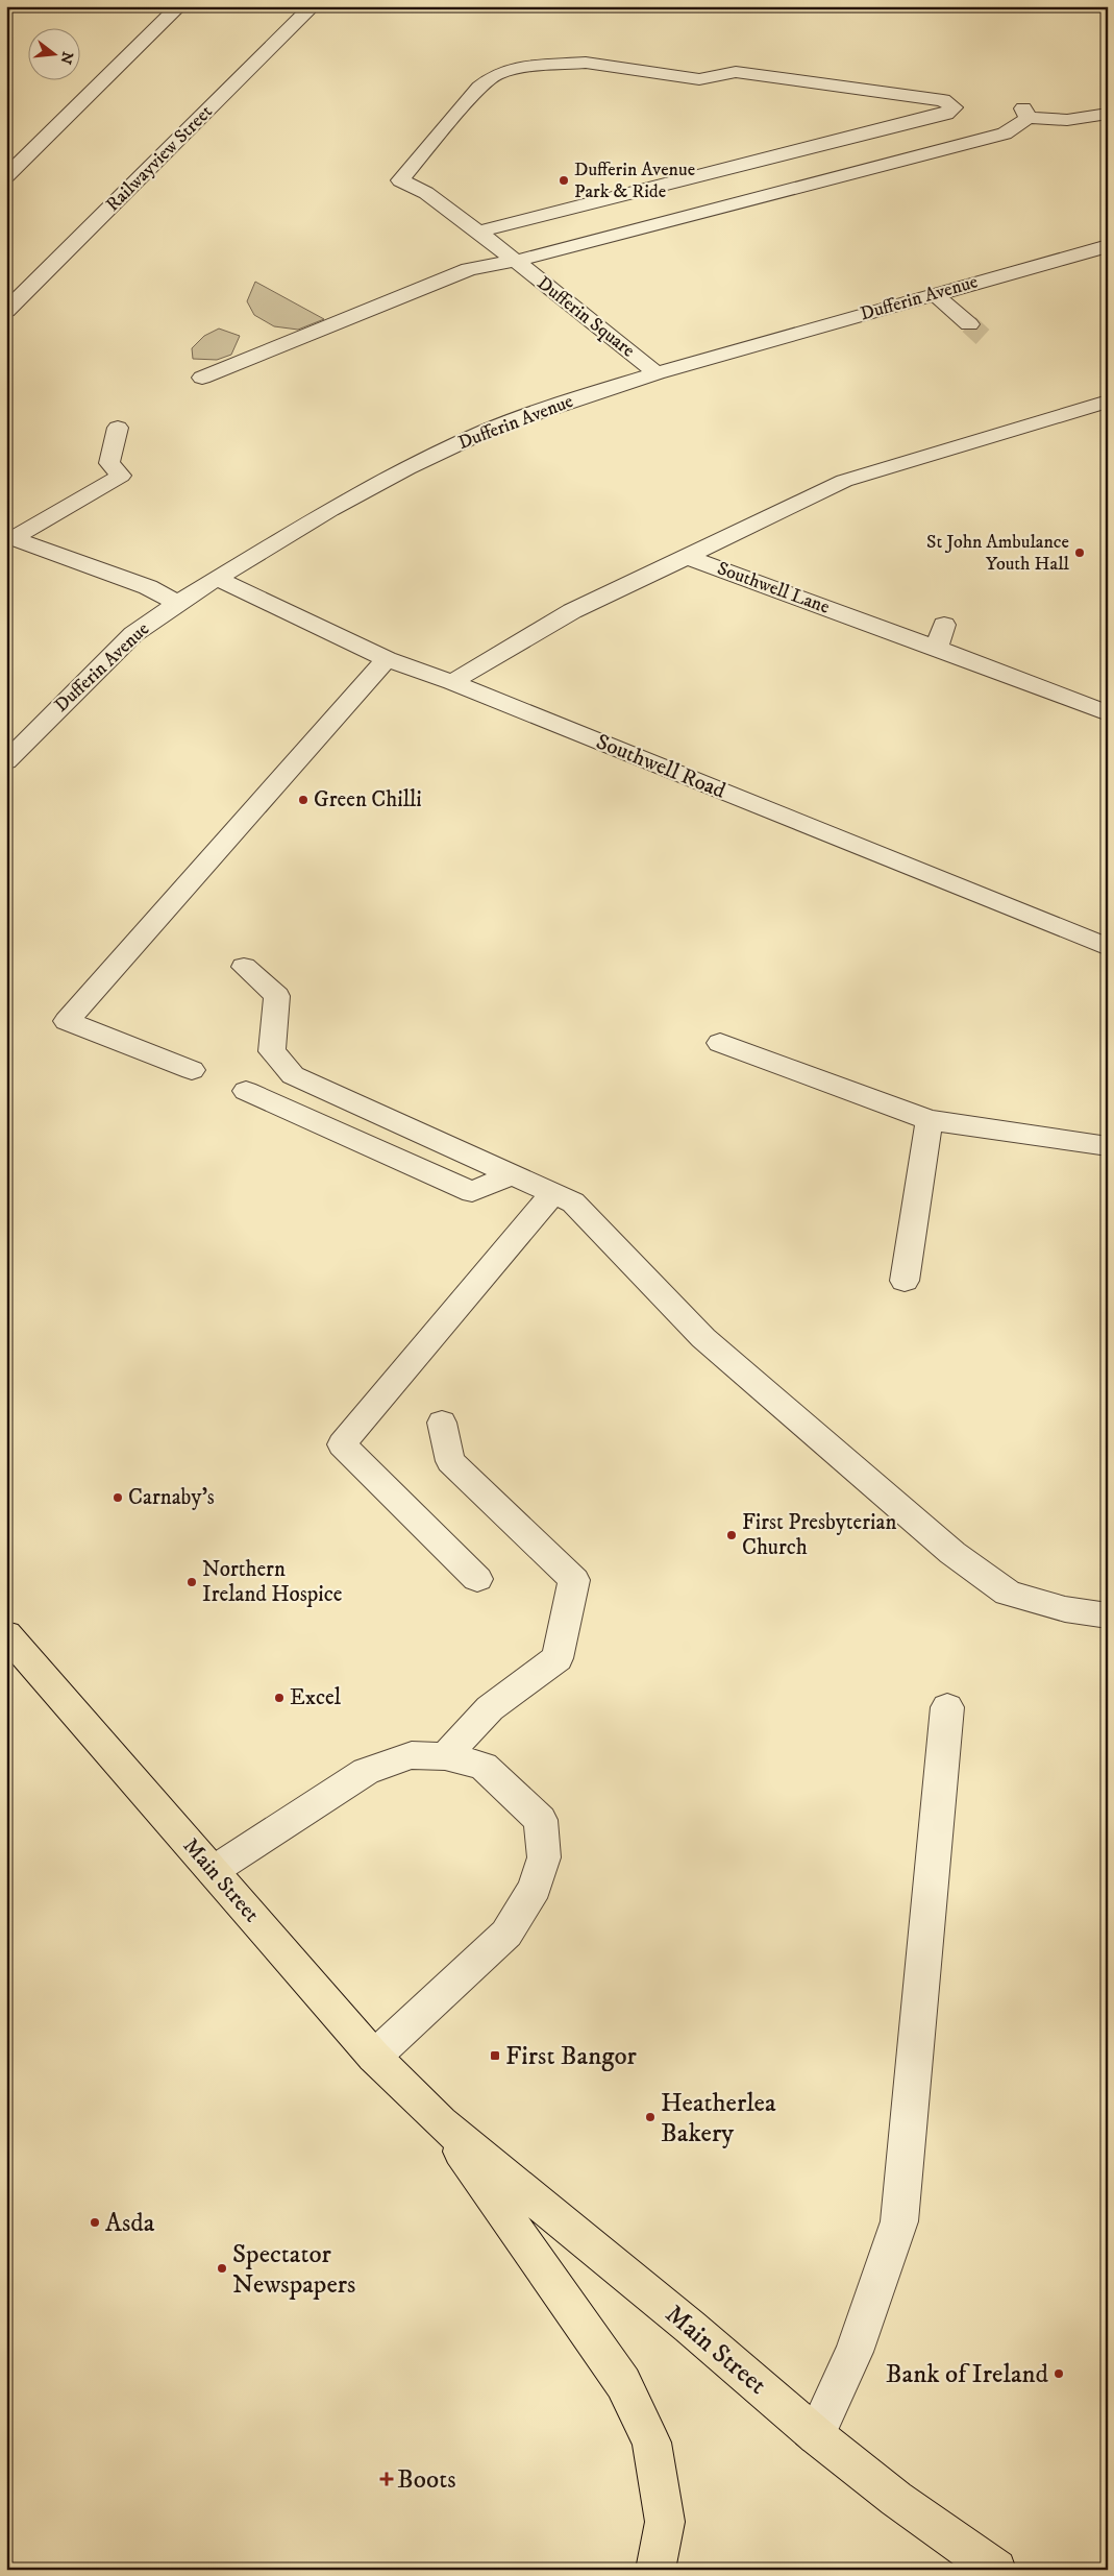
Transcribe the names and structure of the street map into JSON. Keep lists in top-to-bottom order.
{
  "streets": {
    "main road": ["Main Street"],
    "street": [
      "Railwayview Street",
      "Dufferin Avenue",
      "Dufferin Square",
      "Southwell Lane",
      "Southwell Road"
    ]
  },
  "crossings": [
    ["Dufferin Avenue", "Dufferin Square"],
    ["Dufferin Avenue", "Southwell Road"],
    ["Southwell Lane", "Southwell Road"]
  ],
  "places": {
    "other": [
      "Dufferin Avenue Park & Ride",
      "St John Ambulance Youth Hall",
      "Green Chilli",
      "Carnaby's",
      "First Presbyterian Church",
      "Northern Ireland Hospice",
      "Excel",
      "Heatherlea Bakery",
      "Asda",
      "Spectator Newspapers",
      "Bank of Ireland"
    ],
    "transit": ["First Bangor"],
    "health": ["Boots"]
  },
  "north": "right"
}
